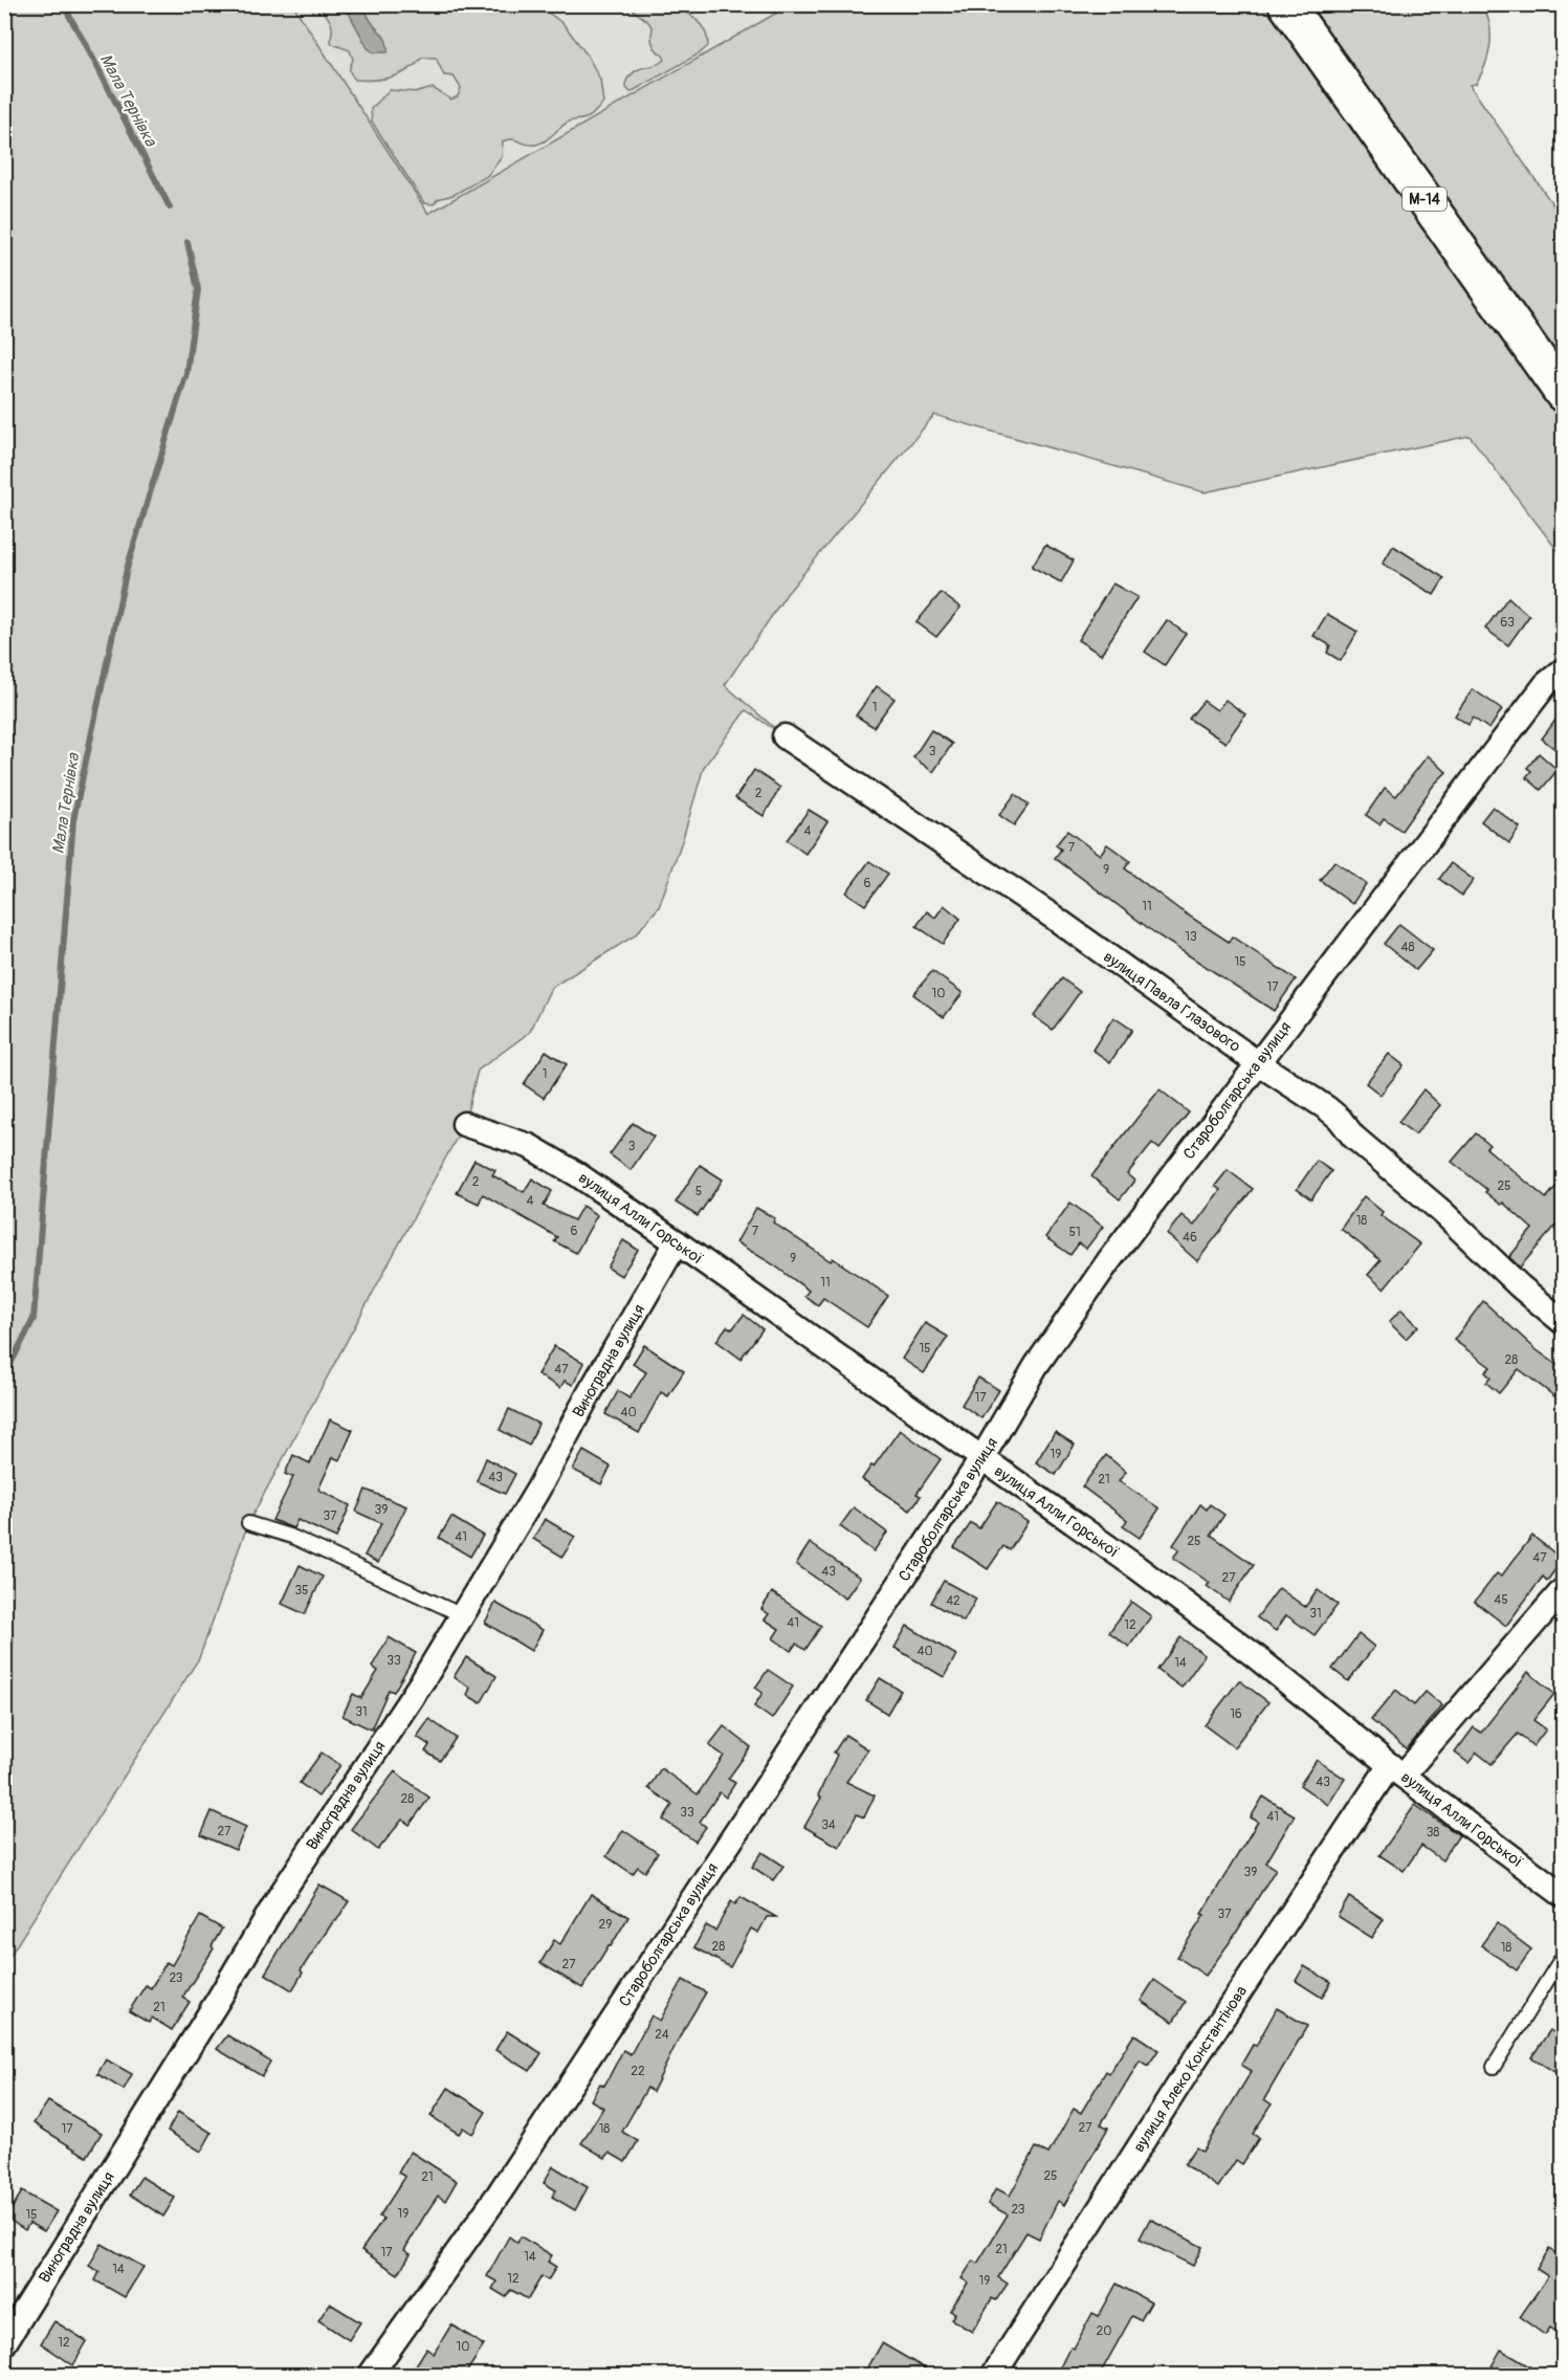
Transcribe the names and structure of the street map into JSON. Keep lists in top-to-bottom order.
{
  "streets": {
    "highway": ["М-14"],
    "street": [
      "вулиця Павла Глазового",
      "Староболгарська вулиця",
      "вулиця Алли Горської",
      "Виноградна вулиця",
      "вулиця Алеко Константінова"
    ]
  },
  "crossings": [
    ["вулиця Павла Глазового", "Староболгарська вулиця"],
    ["Староболгарська вулиця", "вулиця Алли Горської"],
    ["вулиця Алли Горської", "Виноградна вулиця"],
    ["вулиця Алли Горської", "вулиця Алеко Константінова"]
  ],
  "water": ["Мала Тернівка"],
  "house_numbers": [
    "63",
    "1",
    "3",
    "2",
    "4",
    "7",
    "9",
    "6",
    "11",
    "13",
    "48",
    "15",
    "17",
    "10",
    "1",
    "3",
    "2",
    "25",
    "5",
    "4",
    "18",
    "6",
    "7",
    "51",
    "46",
    "9",
    "11",
    "15",
    "28",
    "47",
    "17",
    "40",
    "19",
    "43",
    "21",
    "39",
    "37",
    "41",
    "25",
    "47",
    "43",
    "27",
    "35",
    "45",
    "42",
    "31",
    "41",
    "12",
    "40",
    "33",
    "14",
    "31",
    "16",
    "43",
    "28",
    "33",
    "41",
    "34",
    "27",
    "38",
    "39",
    "37",
    "29",
    "28",
    "18",
    "27",
    "23",
    "21",
    "24",
    "22",
    "27",
    "17",
    "18",
    "25",
    "21",
    "23",
    "19",
    "15",
    "21",
    "17",
    "14",
    "14",
    "12",
    "19",
    "20",
    "12",
    "10"
  ]
}
